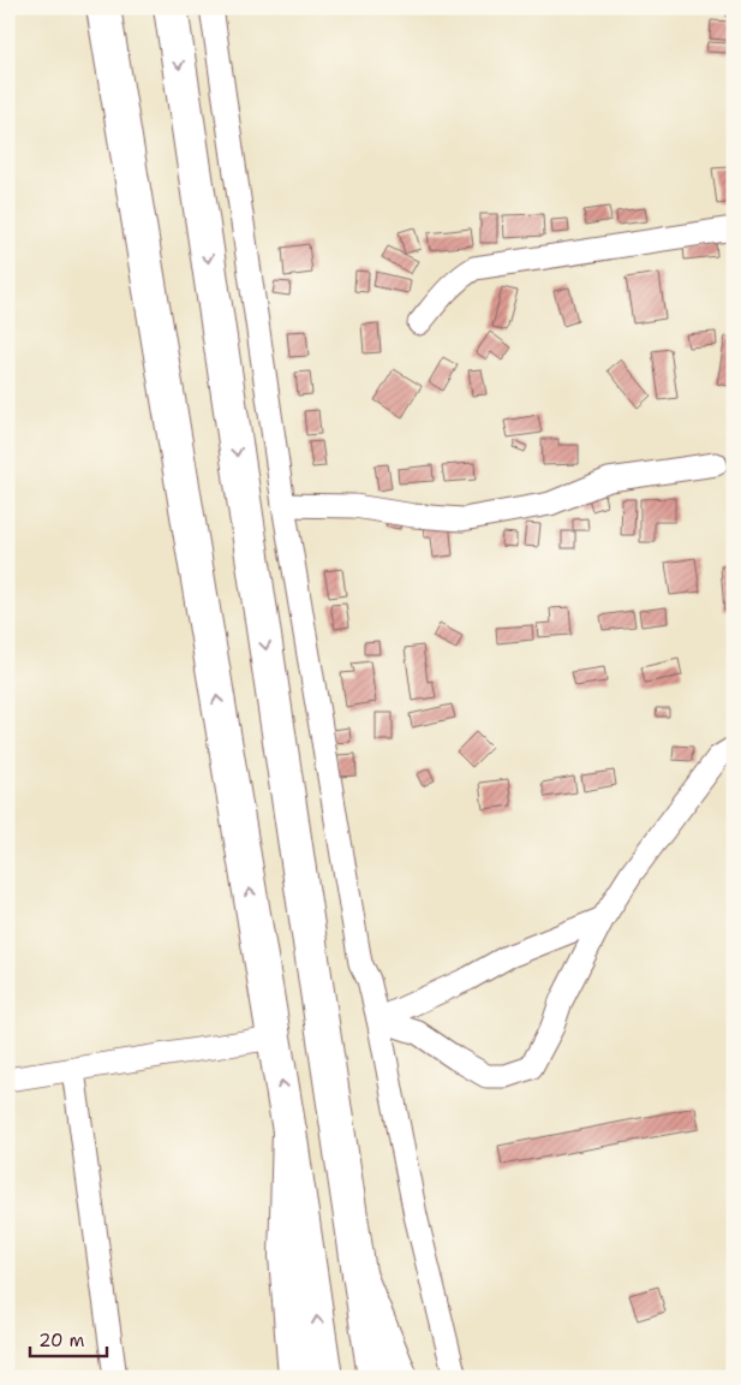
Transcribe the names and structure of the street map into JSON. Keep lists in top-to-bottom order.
{
  "scale_bar": "20 m"
}
